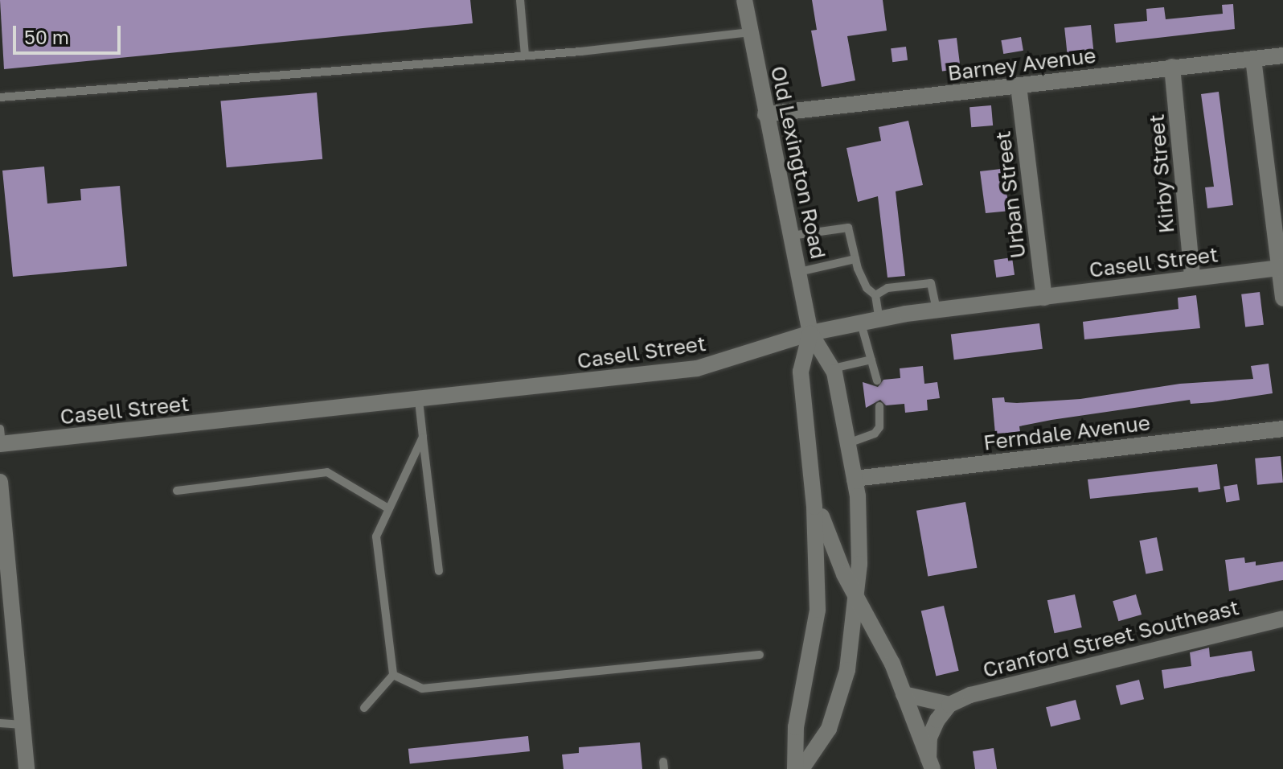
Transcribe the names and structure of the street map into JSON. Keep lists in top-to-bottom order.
{
  "streets": {
    "street": [
      "Barney Avenue",
      "Old Lexington Road",
      "Kirby Street",
      "Urban Street",
      "Casell Street",
      "Ferndale Avenue",
      "Cranford Street Southeast"
    ]
  },
  "crossings": [
    ["Barney Avenue", "Old Lexington Road"],
    ["Barney Avenue", "Kirby Street"],
    ["Barney Avenue", "Urban Street"],
    ["Old Lexington Road", "Casell Street"],
    ["Old Lexington Road", "Ferndale Avenue"],
    ["Kirby Street", "Casell Street"],
    ["Urban Street", "Casell Street"]
  ],
  "scale_bar": "50 m"
}
